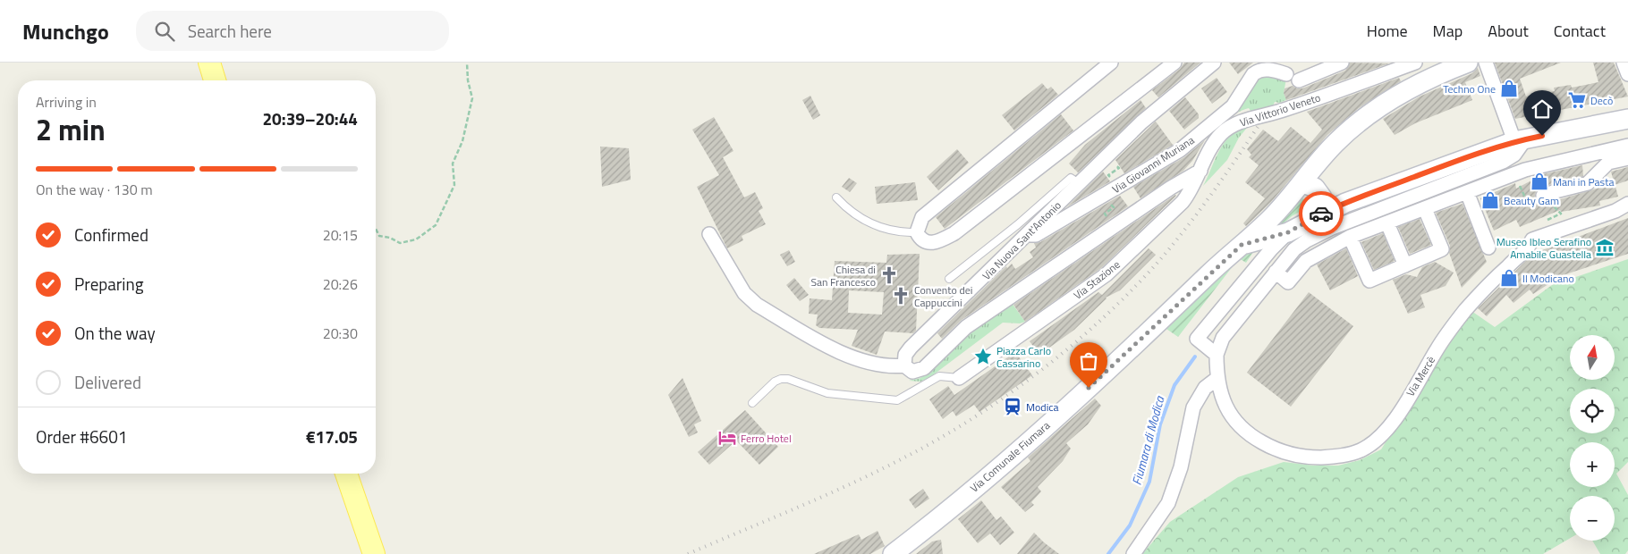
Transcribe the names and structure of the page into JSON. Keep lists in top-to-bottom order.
{
  "streets": {
    "street": [
      "Via Vittorio Veneto",
      "Via Giovanni Muriana",
      "Via Nuova Sant'Antonio",
      "Via Stazione",
      "Via Mercè",
      "Via Comunale Fiumara"
    ]
  },
  "crossings": [
    ["Via Vittorio Veneto", "Via Stazione"],
    ["Via Giovanni Muriana", "Via Nuova Sant'Antonio"]
  ],
  "water": ["Fiumara di Modica"],
  "places": {
    "shop": [
      "Techno One",
      "Mani in Pasta",
      "Beauty Gam",
      "Il Modicano"
    ],
    "supermarket": ["Decò"],
    "museum": ["Museo Ibleo Serafino Amabile Guastella"],
    "church": ["Chiesa di San Francesco", "Convento dei Cappuccini"],
    "place": ["Piazza Carlo Cassarino"],
    "station": ["Modica"],
    "hotel": ["Ferro Hotel"]
  },
  "north": "top",
  "page": {
    "header": "Munchgo",
    "search": "Search here",
    "nav": [
      "Home",
      "Map",
      "About",
      "Contact"
    ],
    "heading": ["2 min", "Arriving in", "20:39–20:44"],
    "panel": ["Order #6601", "€17.05"],
    "bar": "On the way · 130 m",
    "list": [
      ["Confirmed", "20:15"],
      ["Preparing", "20:26"],
      ["On the way", "20:30"],
      "Delivered"
    ],
    "map_buttons": ["+", "−"]
  }
}
